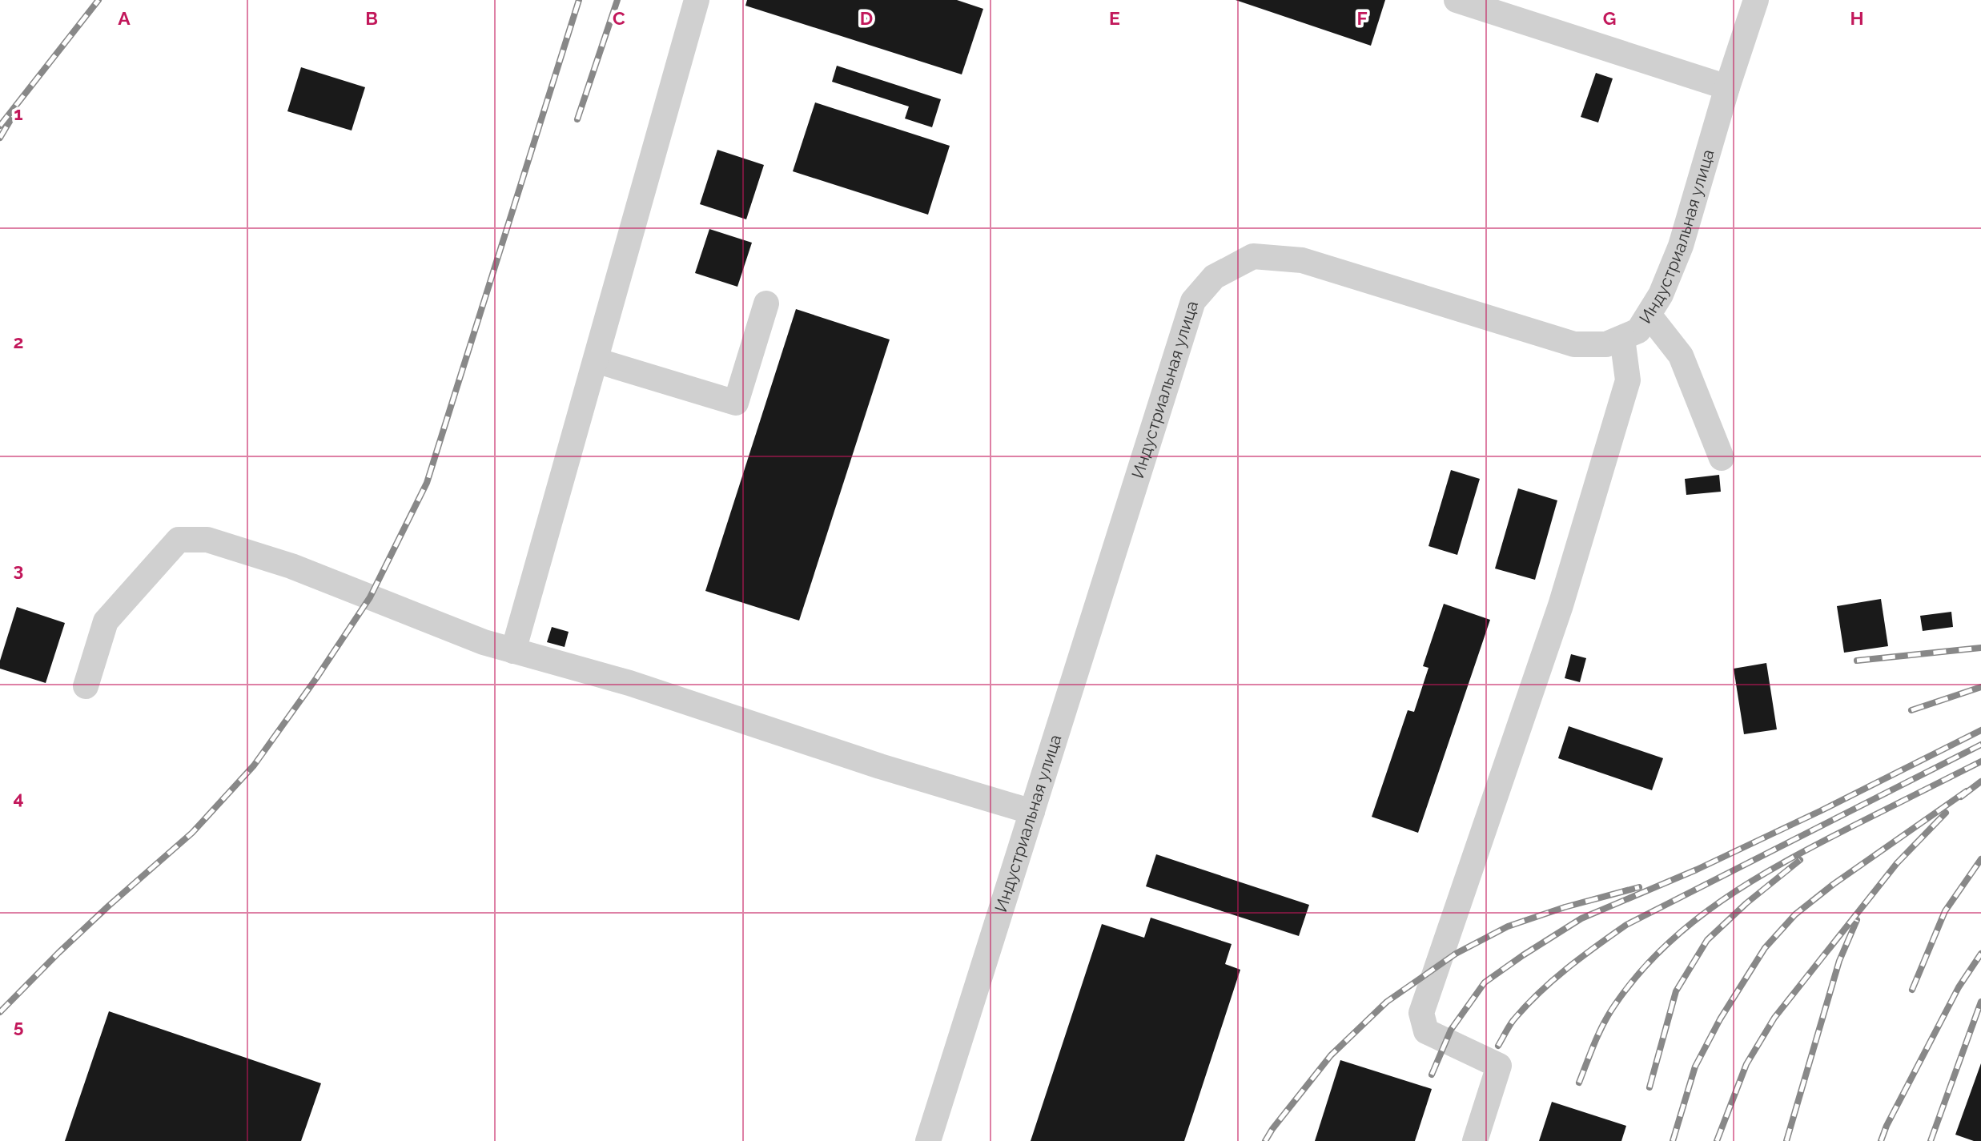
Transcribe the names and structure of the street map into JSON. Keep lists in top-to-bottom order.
{
  "streets": {
    "street": ["Индустриальная улица"]
  },
  "grid": {
    "columns": [
      "A",
      "B",
      "C",
      "D",
      "E",
      "F",
      "G",
      "H"
    ],
    "rows": [
      "1",
      "2",
      "3",
      "4",
      "5"
    ]
  }
}
